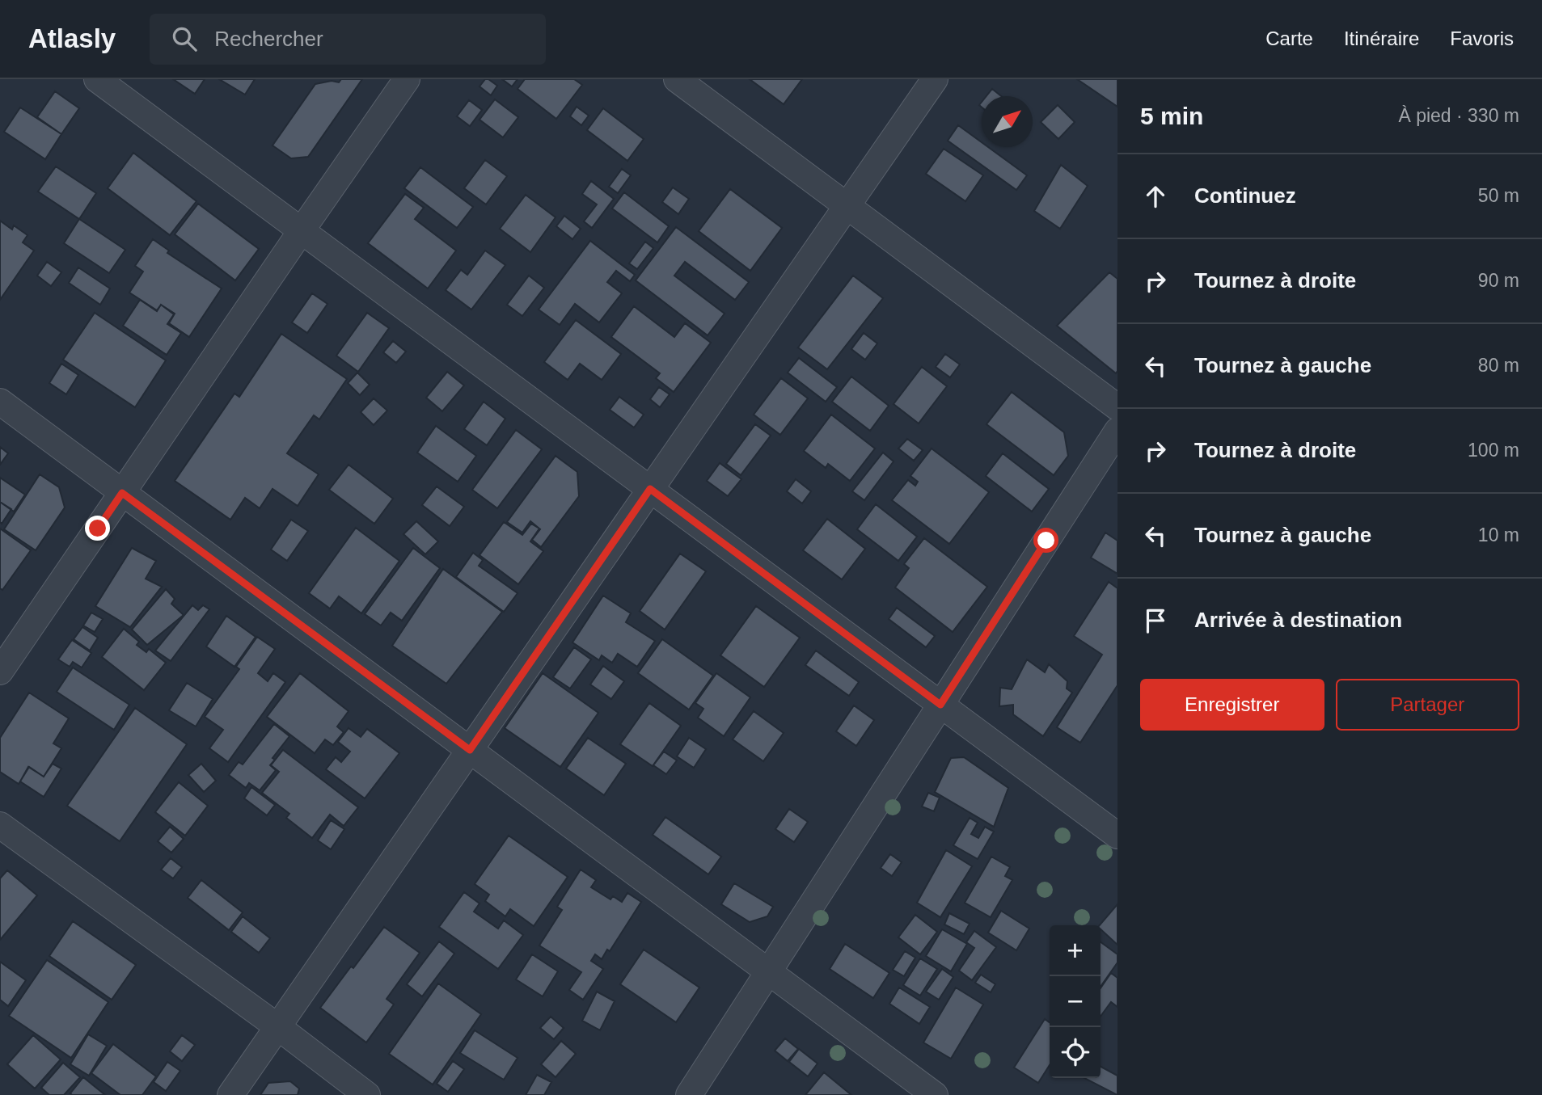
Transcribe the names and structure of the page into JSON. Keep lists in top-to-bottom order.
{
  "north": "top right",
  "page": {
    "header": "Atlasly",
    "search": "Rechercher",
    "nav": ["Carte", "Itinéraire", "Favoris"],
    "heading": ["5 min", "À pied · 330 m"],
    "list": [
      ["Continuez", "50 m"],
      ["Tournez à droite", "90 m"],
      ["Tournez à gauche", "80 m"],
      ["Tournez à droite", "100 m"],
      ["Tournez à gauche", "10 m"],
      "Arrivée à destination"
    ],
    "buttons": ["Enregistrer", "Partager"],
    "map_buttons": ["+", "−"]
  }
}
